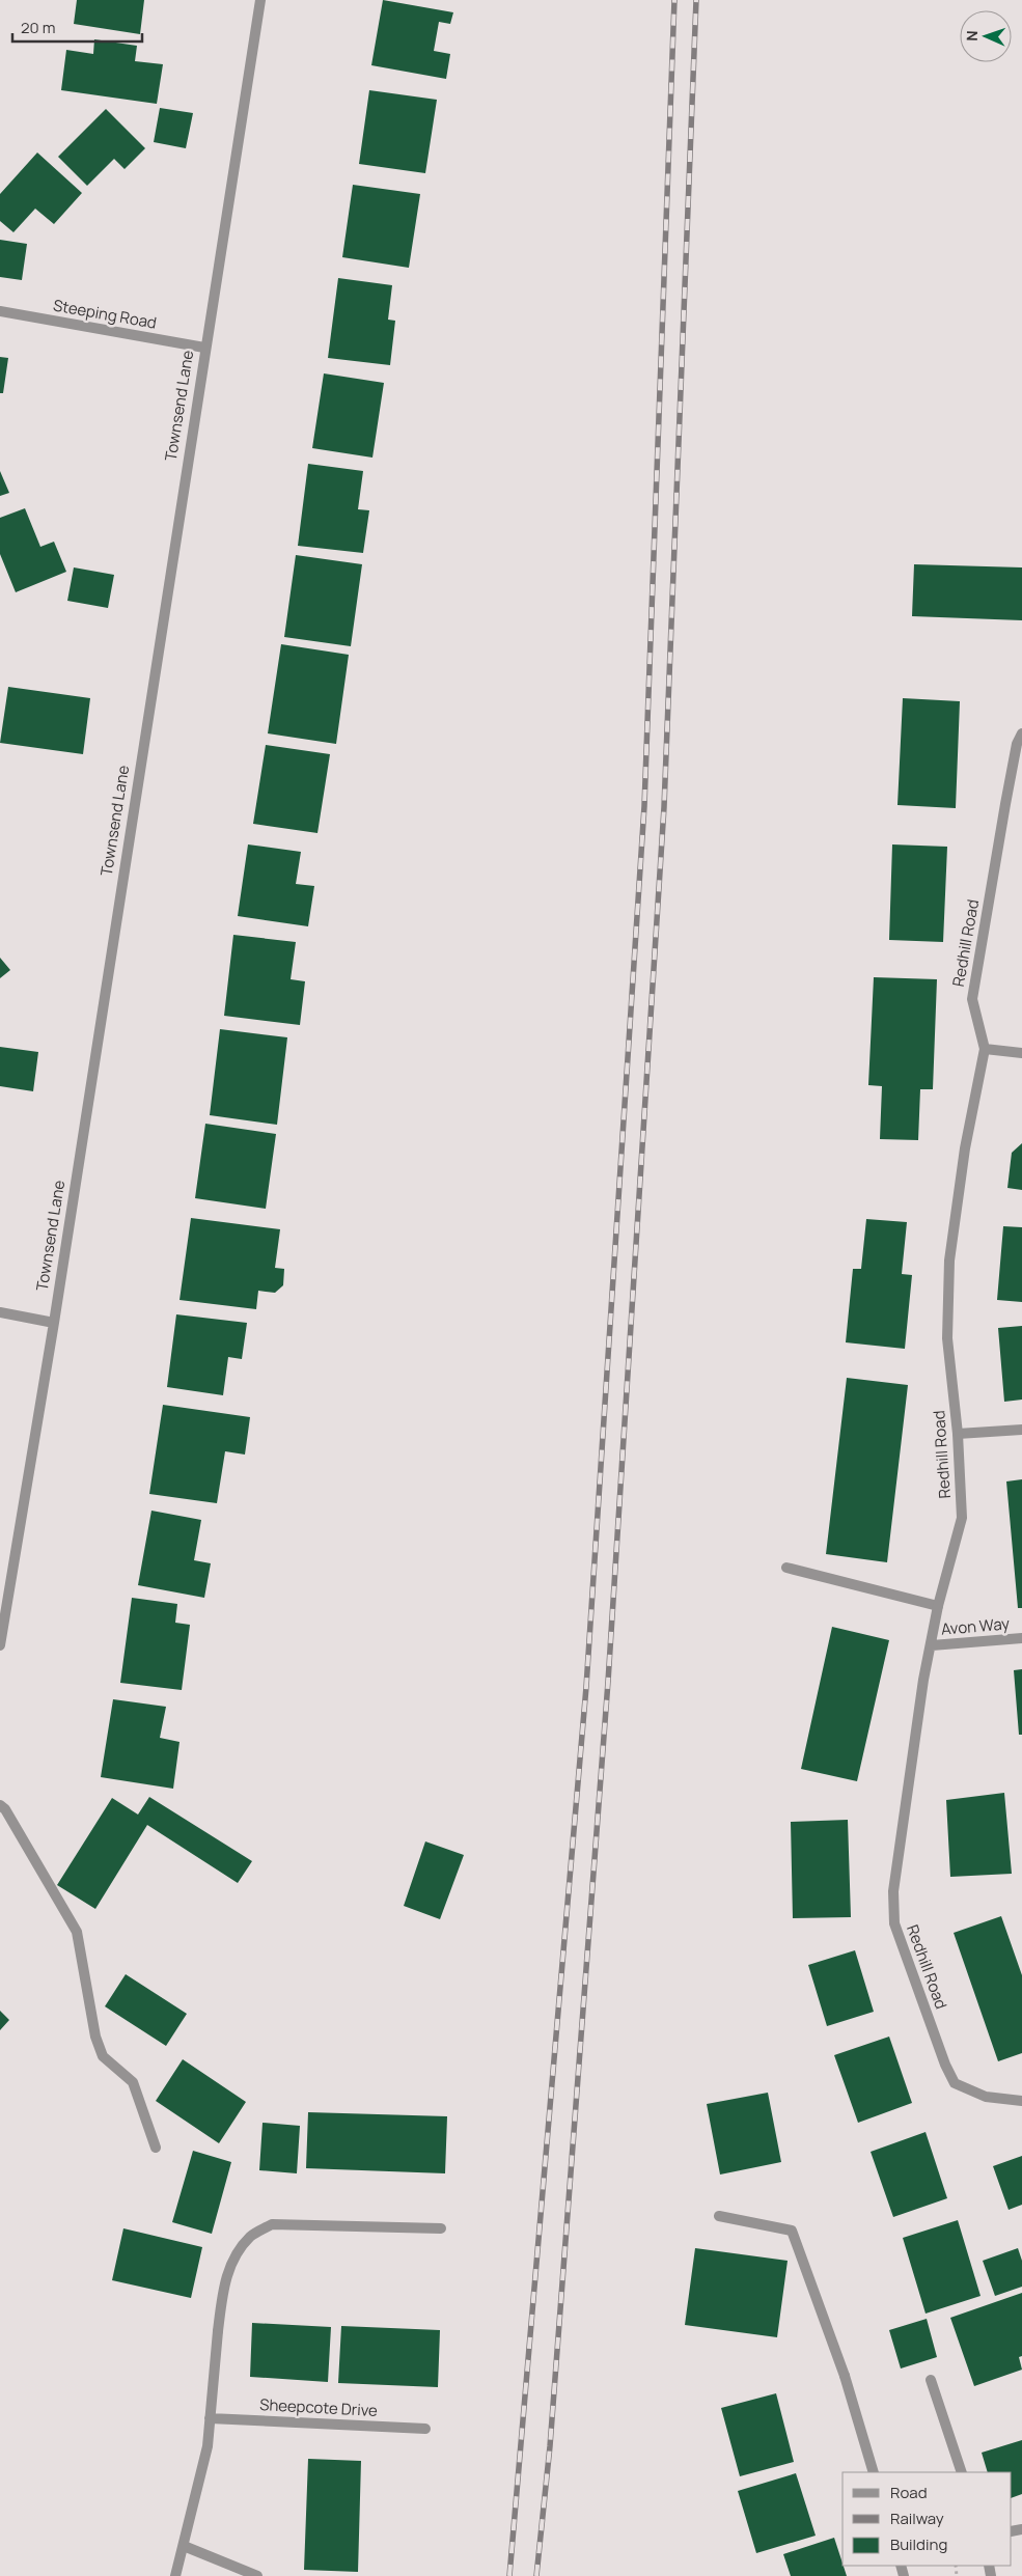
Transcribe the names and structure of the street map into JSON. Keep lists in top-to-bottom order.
{
  "streets": {
    "street": [
      "Steeping Road",
      "Townsend Lane",
      "Redhill Road",
      "Avon Way",
      "Sheepcote Drive"
    ]
  },
  "crossings": [
    ["Steeping Road", "Townsend Lane"],
    ["Redhill Road", "Avon Way"]
  ],
  "legend": ["Road", "Railway", "Building"],
  "scale_bar": "20 m",
  "north": "left"
}
